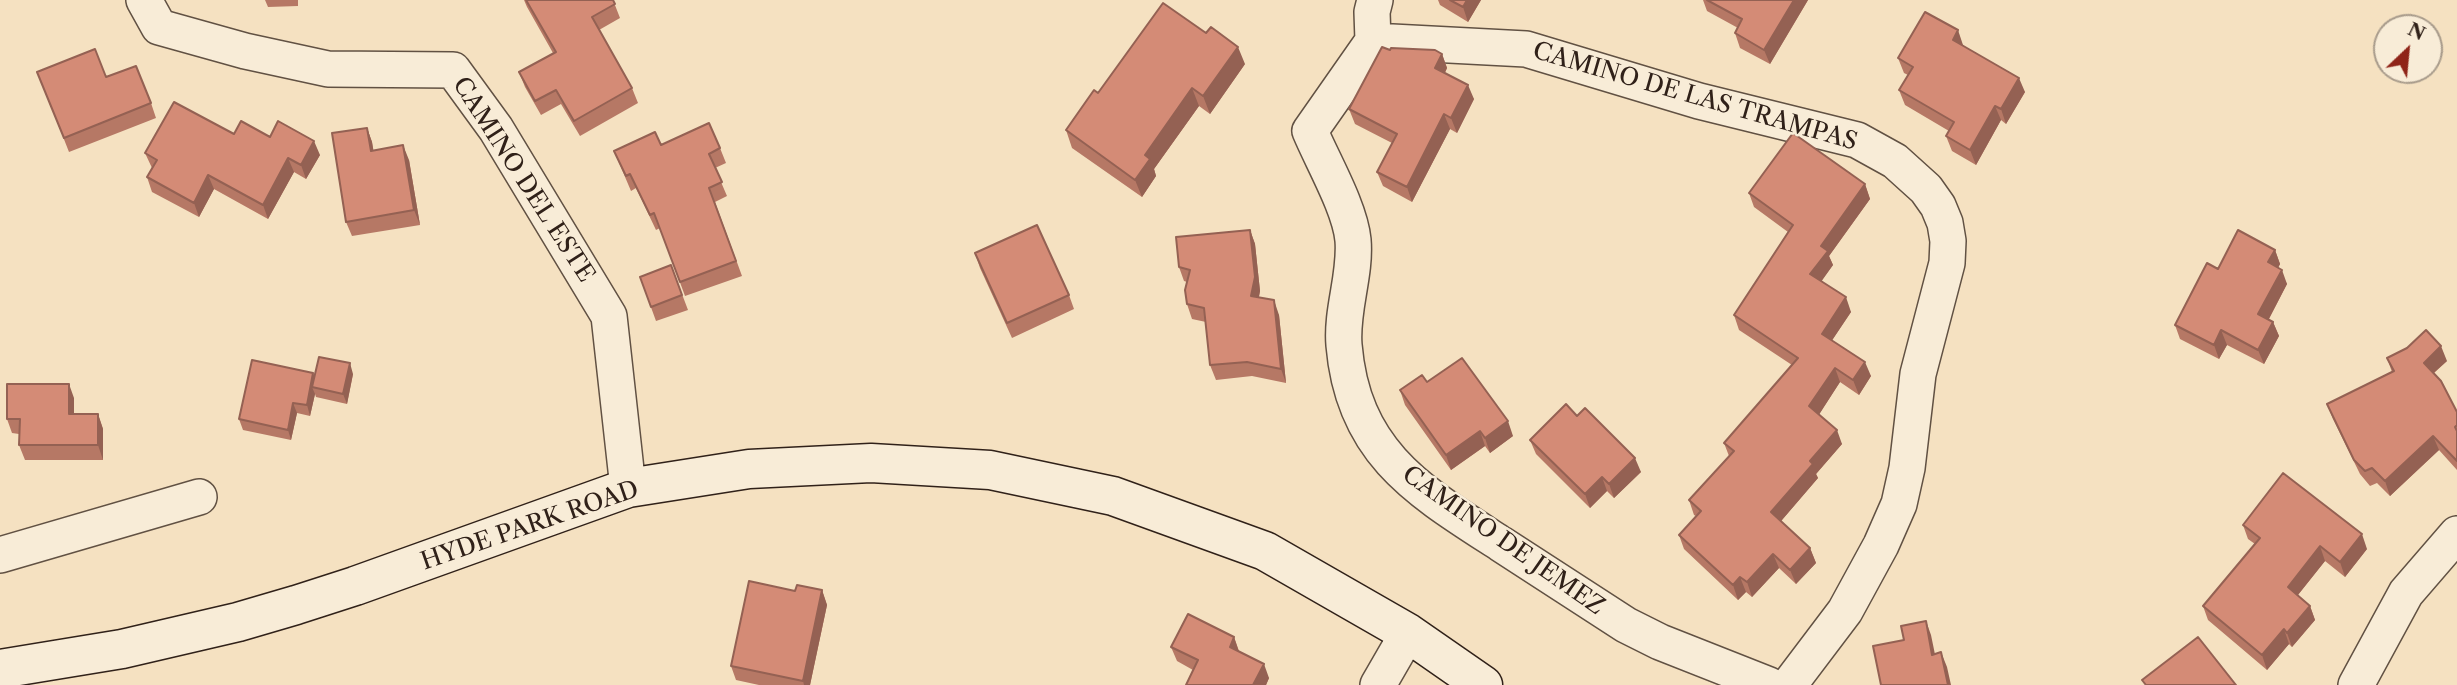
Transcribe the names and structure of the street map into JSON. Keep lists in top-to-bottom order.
{
  "streets": {
    "main road": ["HYDE PARK ROAD"],
    "street": ["CAMINO DE LAS TRAMPAS", "CAMINO DEL ESTE", "CAMINO DE JEMEZ"]
  },
  "crossings": [
    ["CAMINO DE LAS TRAMPAS", "CAMINO DE JEMEZ"],
    ["CAMINO DEL ESTE", "HYDE PARK ROAD"]
  ],
  "north": "top right"
}
